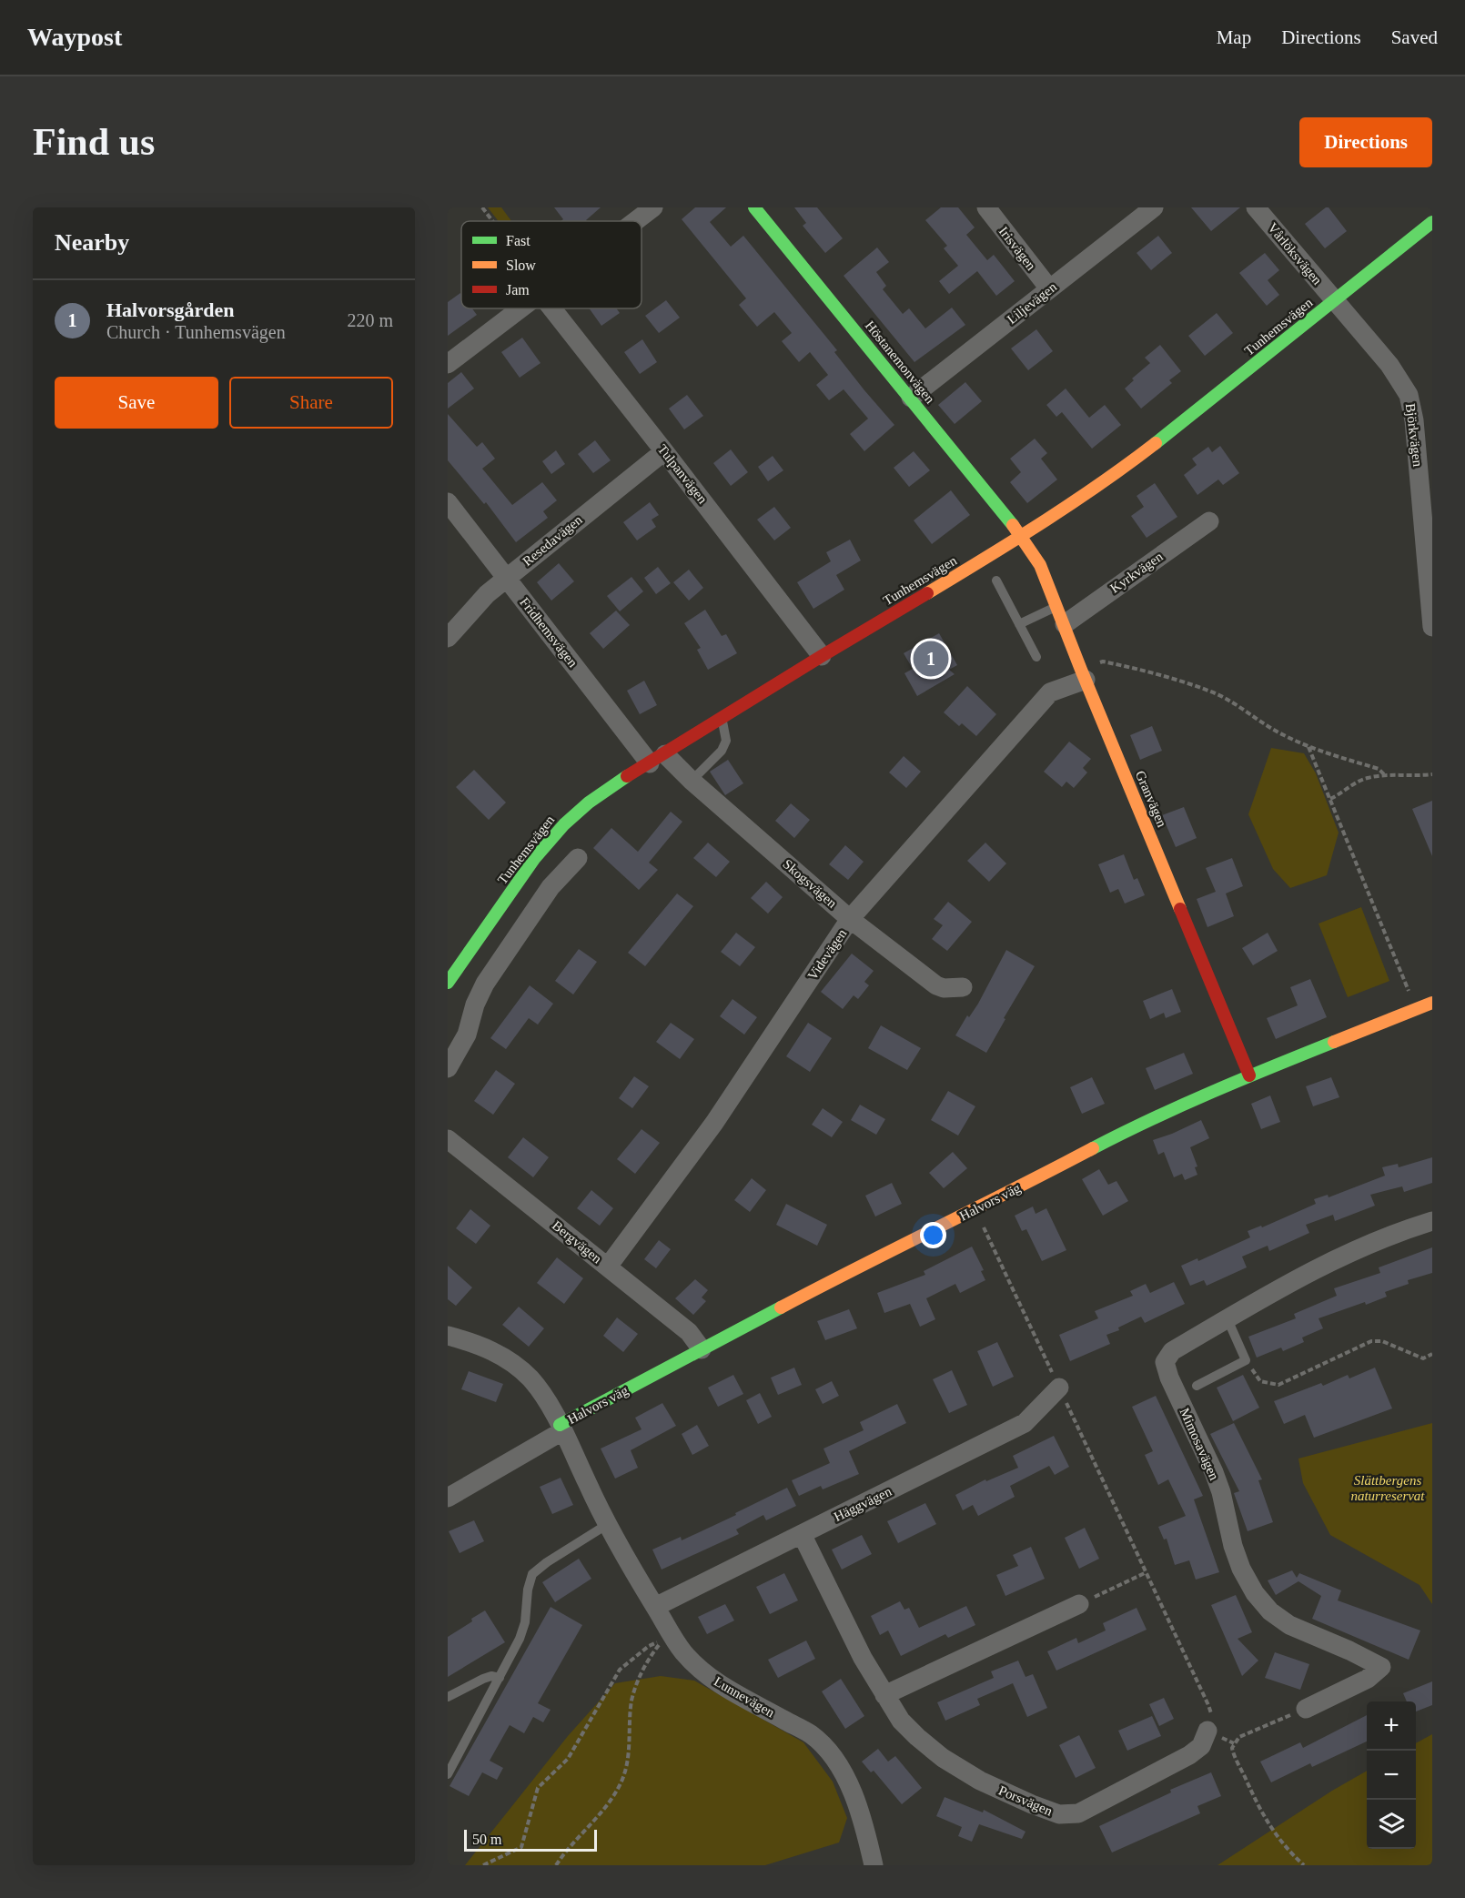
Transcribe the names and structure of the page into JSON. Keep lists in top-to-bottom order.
{
  "streets": {
    "street": [
      "Irisvägen",
      "Vårlöksvägen",
      "Liljevägen",
      "Tunhemsvägen",
      "Höstanemonvägen",
      "Björkvägen",
      "Tulpanvägen",
      "Resedavägen",
      "Kyrkvägen",
      "Fridhemsvägen",
      "Granvägen",
      "Skogsvägen",
      "Videvägen",
      "Halvors väg",
      "Bergvägen",
      "Mimosavägen",
      "Häggvägen",
      "Lunnevägen",
      "Porsvägen"
    ]
  },
  "crossings": [
    ["Irisvägen", "Liljevägen"],
    ["Vårlöksvägen", "Tunhemsvägen"],
    ["Vårlöksvägen", "Björkvägen"],
    ["Liljevägen", "Höstanemonvägen"],
    ["Tunhemsvägen", "Höstanemonvägen"],
    ["Tunhemsvägen", "Björkvägen"],
    ["Tunhemsvägen", "Tulpanvägen"],
    ["Tunhemsvägen", "Fridhemsvägen"],
    ["Tunhemsvägen", "Granvägen"],
    ["Tunhemsvägen", "Skogsvägen"],
    ["Höstanemonvägen", "Granvägen"],
    ["Tulpanvägen", "Resedavägen"],
    ["Resedavägen", "Fridhemsvägen"],
    ["Kyrkvägen", "Granvägen"],
    ["Fridhemsvägen", "Skogsvägen"],
    ["Granvägen", "Videvägen"],
    ["Granvägen", "Halvors väg"],
    ["Skogsvägen", "Videvägen"],
    ["Videvägen", "Bergvägen"],
    ["Halvors väg", "Bergvägen"],
    ["Halvors väg", "Lunnevägen"],
    ["Häggvägen", "Lunnevägen"],
    ["Häggvägen", "Porsvägen"]
  ],
  "parks": ["Slättbergens naturreservat"],
  "legend": ["Fast", "Slow", "Jam"],
  "scale_bar": "50 m",
  "page": {
    "header": "Waypost",
    "nav": ["Map", "Directions", "Saved"],
    "buttons": [
      "Directions",
      ["Save", "Share"]
    ],
    "title": "Find us",
    "heading": "Nearby",
    "list": [
      {
        "mark": "1",
        "name": "Halvorsgården",
        "note": "Church · Tunhemsvägen",
        "value": "220 m"
      }
    ],
    "pins": "1",
    "map_buttons": ["+", "−"],
    "scale": "50 m"
  }
}
